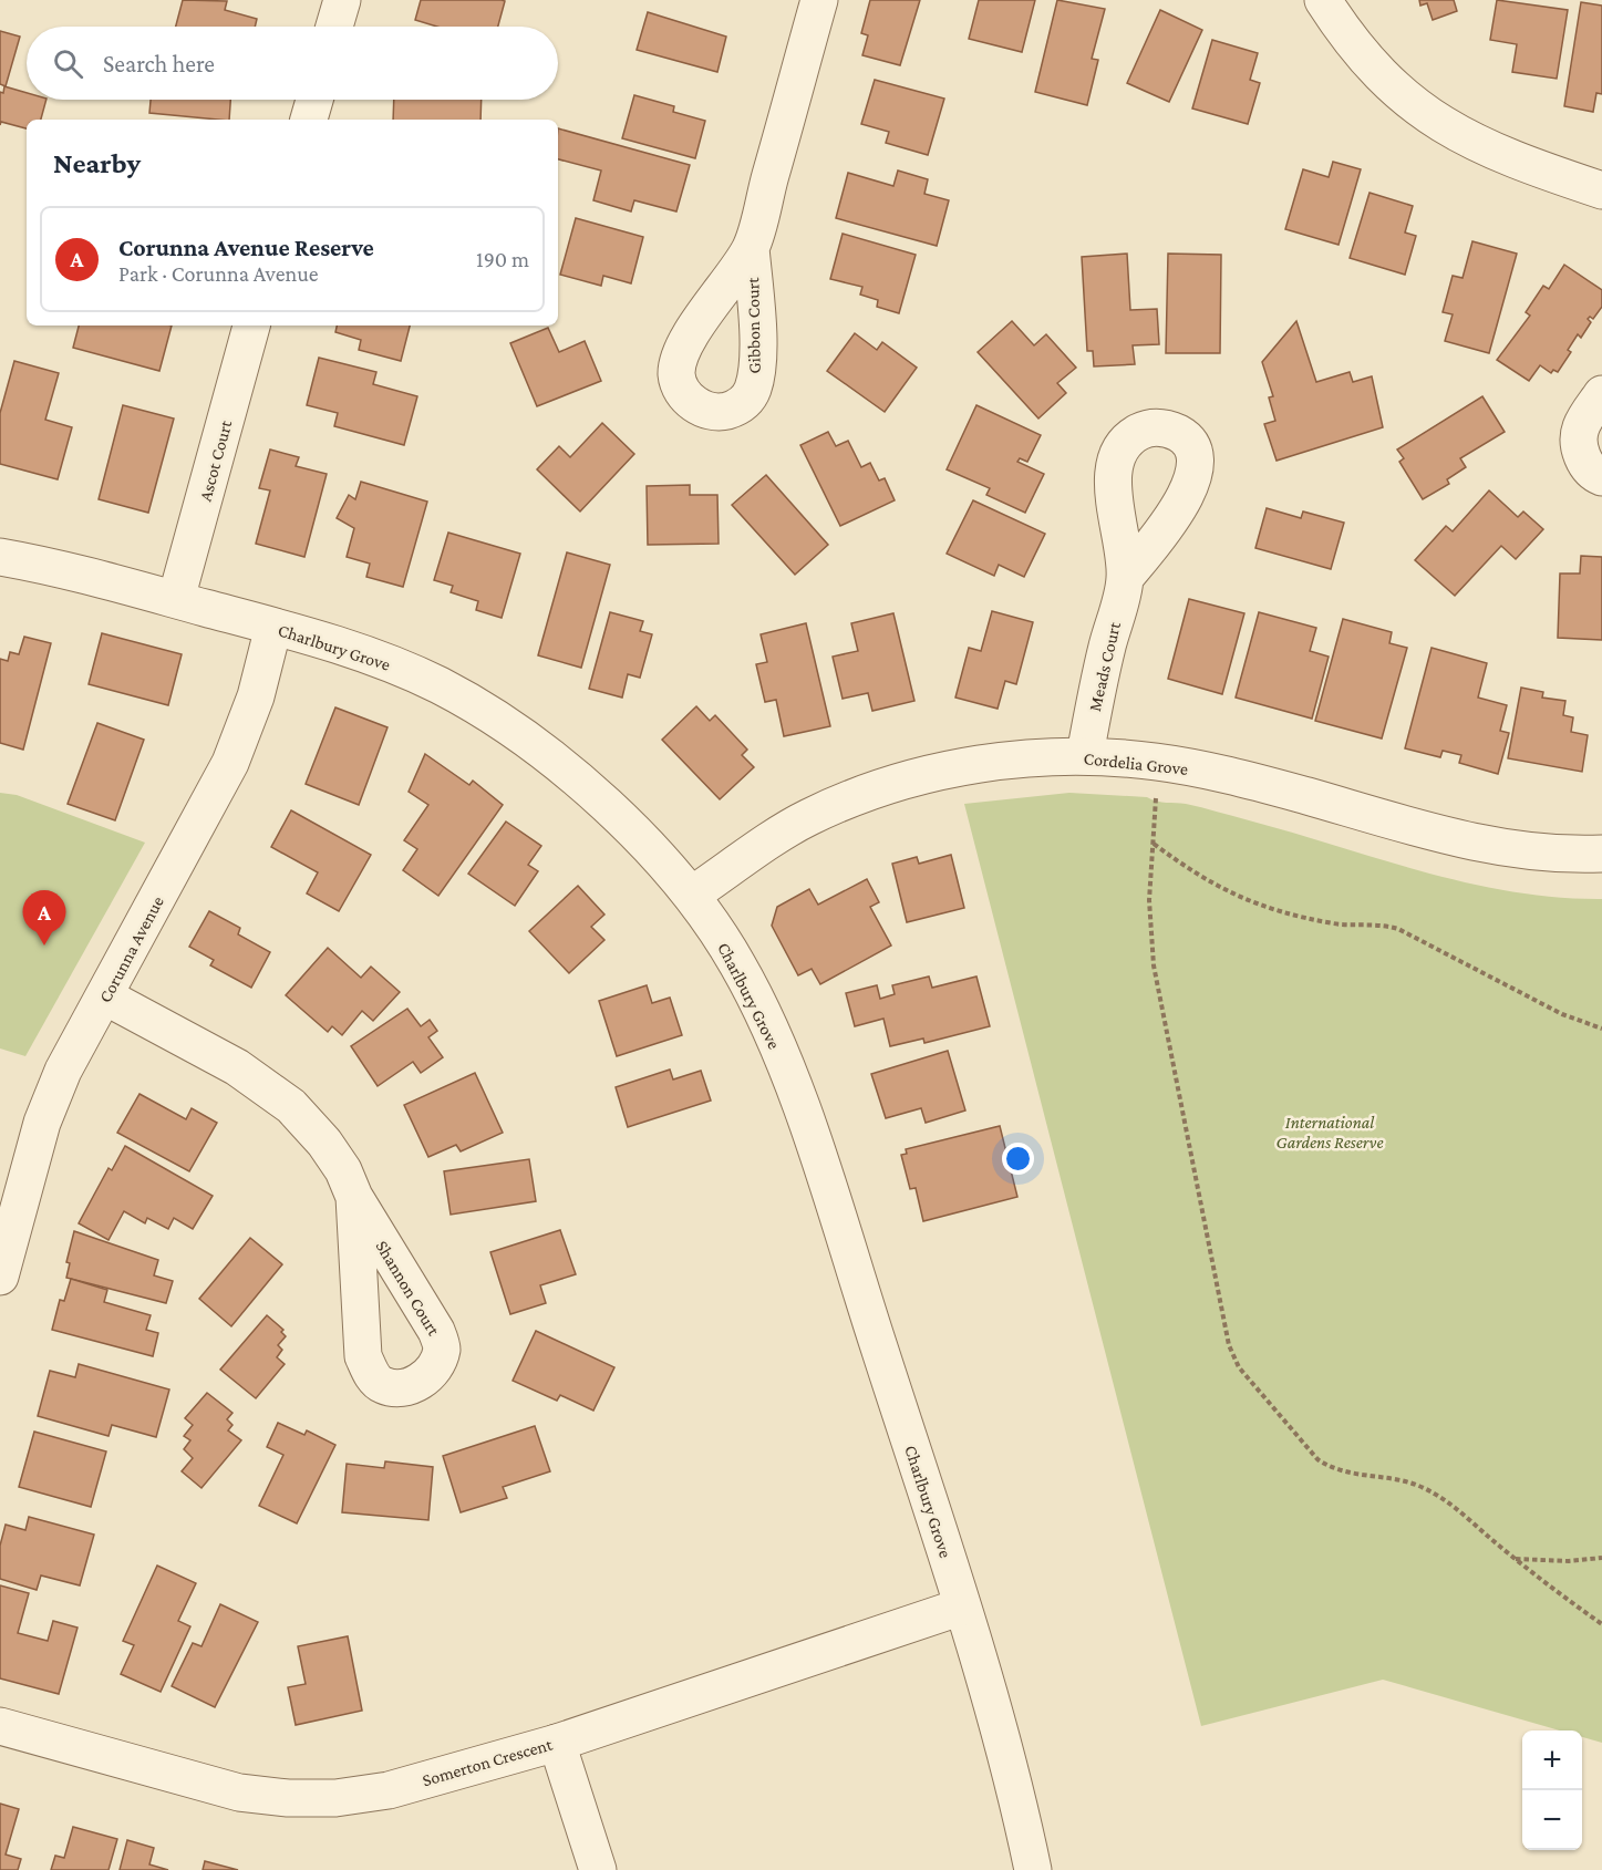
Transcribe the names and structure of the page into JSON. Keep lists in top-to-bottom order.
{
  "streets": {
    "street": [
      "Ascot Court",
      "Charlbury Grove",
      "Meads Court",
      "Cordelia Grove",
      "Corunna Avenue",
      "Somerton Crescent"
    ]
  },
  "crossings": [
    ["Ascot Court", "Charlbury Grove"],
    ["Charlbury Grove", "Cordelia Grove"],
    ["Charlbury Grove", "Corunna Avenue"],
    ["Charlbury Grove", "Somerton Crescent"],
    ["Meads Court", "Cordelia Grove"]
  ],
  "parks": ["International Gardens Reserve"],
  "page": {
    "search": "Search here",
    "heading": "Nearby",
    "list": [
      {
        "mark": "A",
        "name": "Corunna Avenue Reserve",
        "note": "Park · Corunna Avenue",
        "value": "190 m"
      }
    ],
    "pins": "A",
    "map_buttons": ["+", "−"]
  }
}
